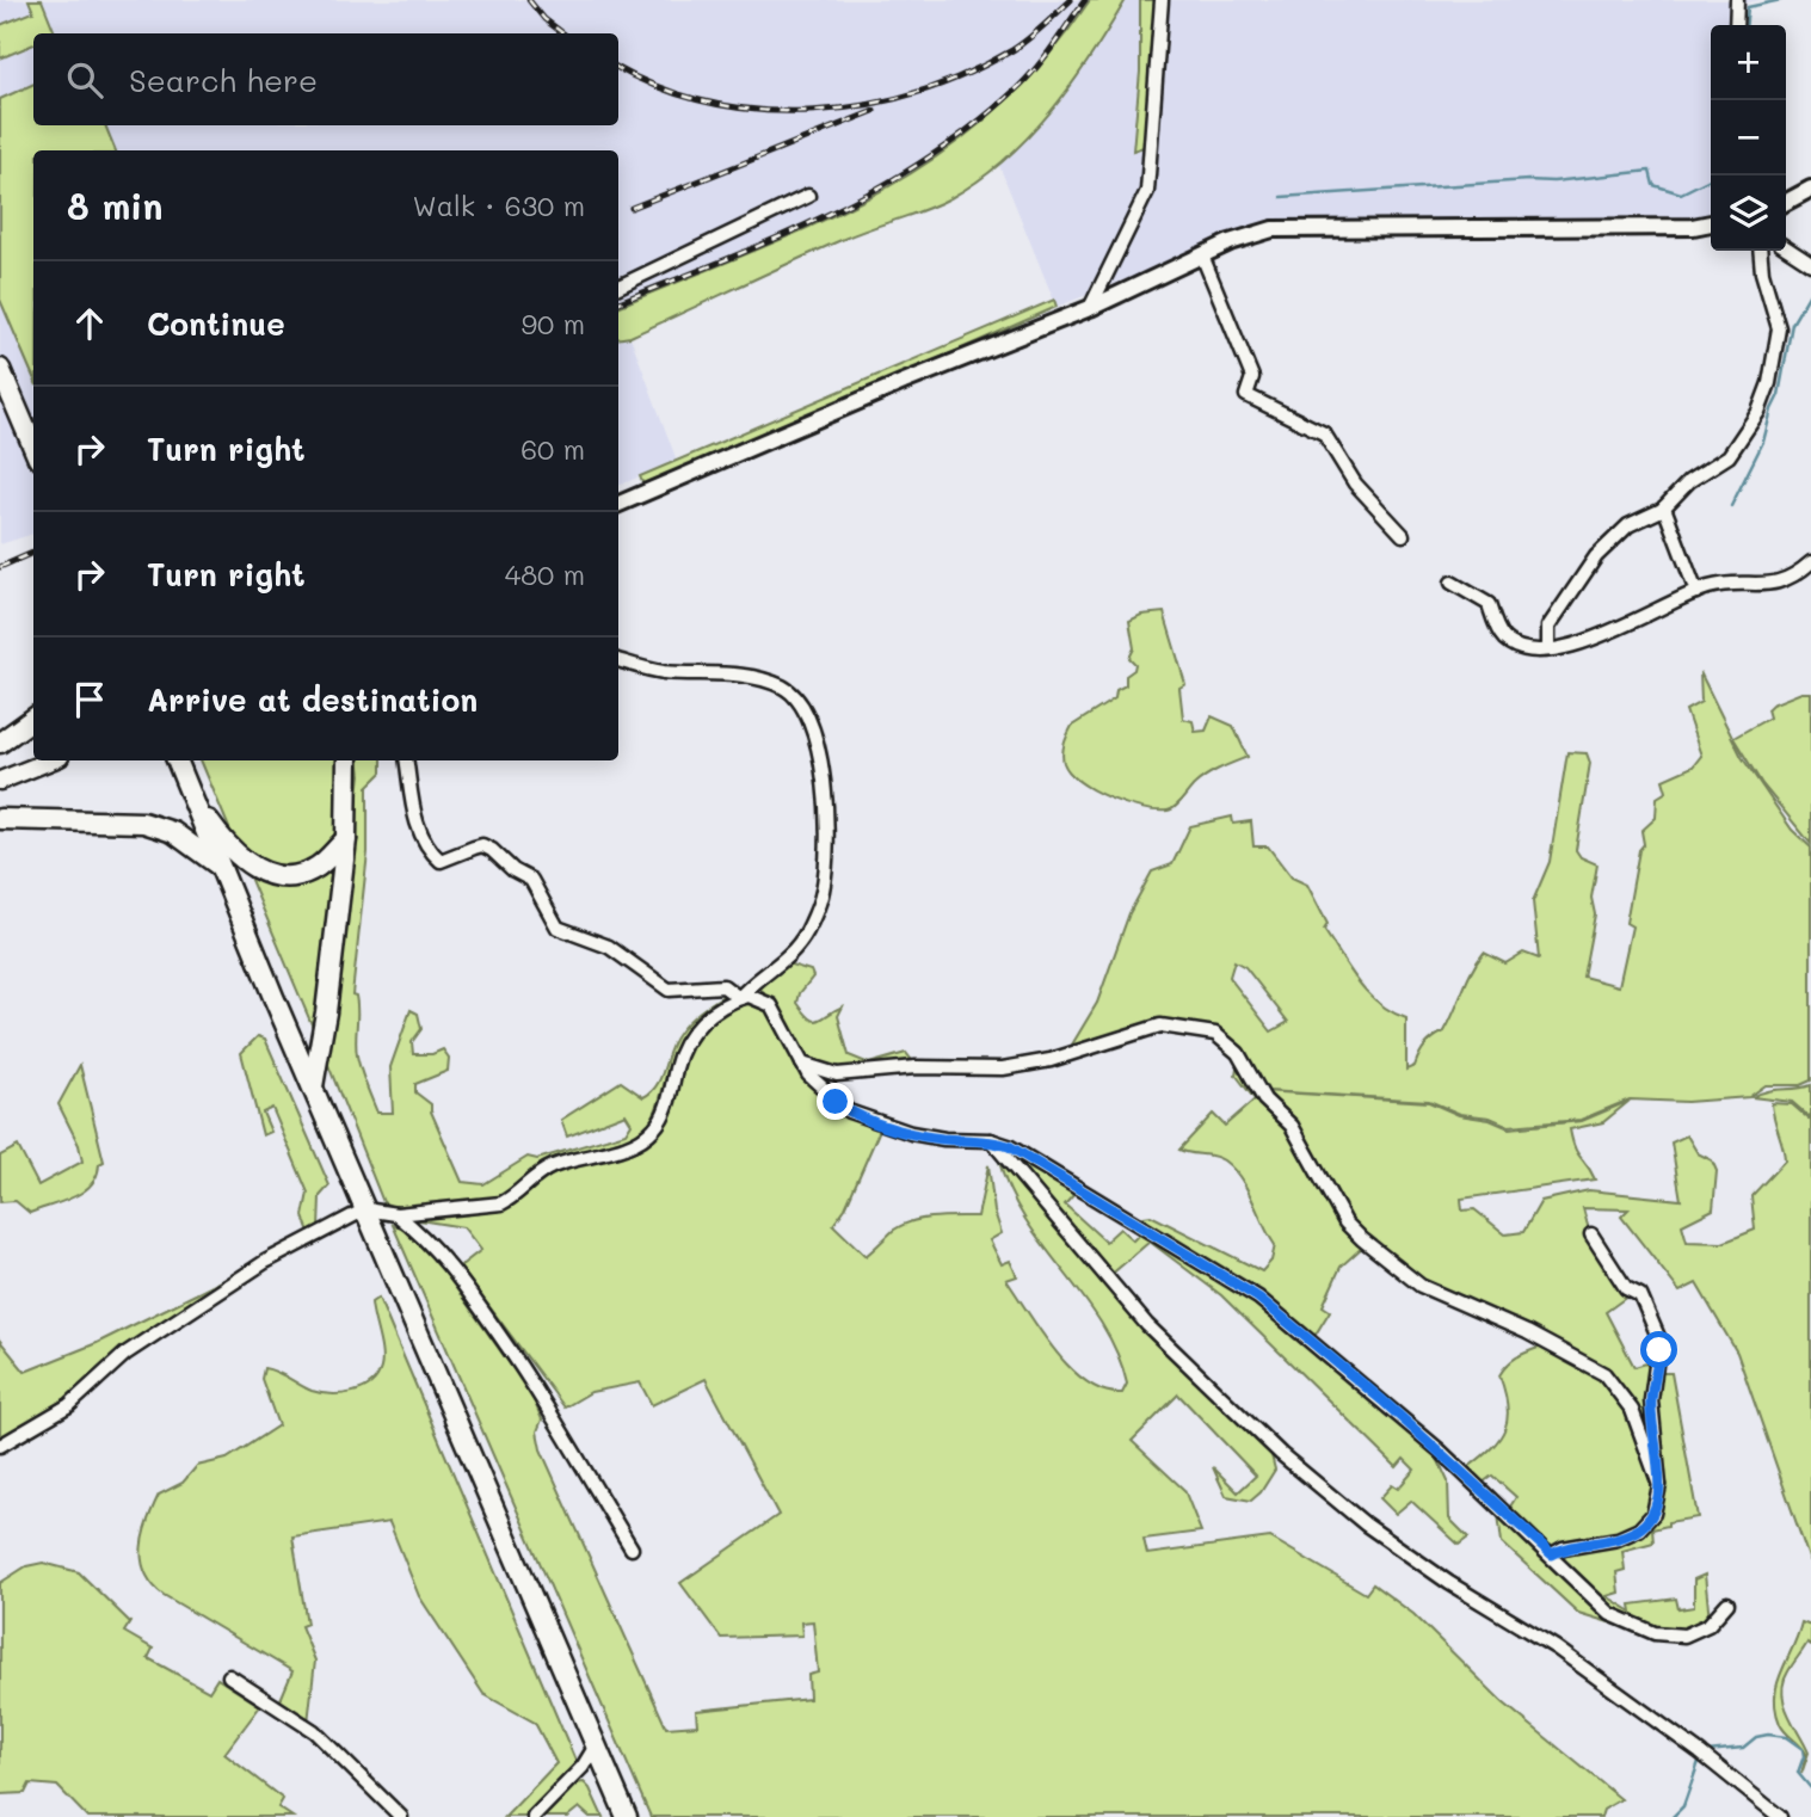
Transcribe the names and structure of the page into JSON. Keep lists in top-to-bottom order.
{
  "page": {
    "map_buttons": ["+", "−"],
    "search": "Search here",
    "heading": ["8 min", "Walk · 630 m"],
    "list": [
      ["Continue", "90 m"],
      ["Turn right", "60 m"],
      ["Turn right", "480 m"],
      "Arrive at destination"
    ]
  }
}
